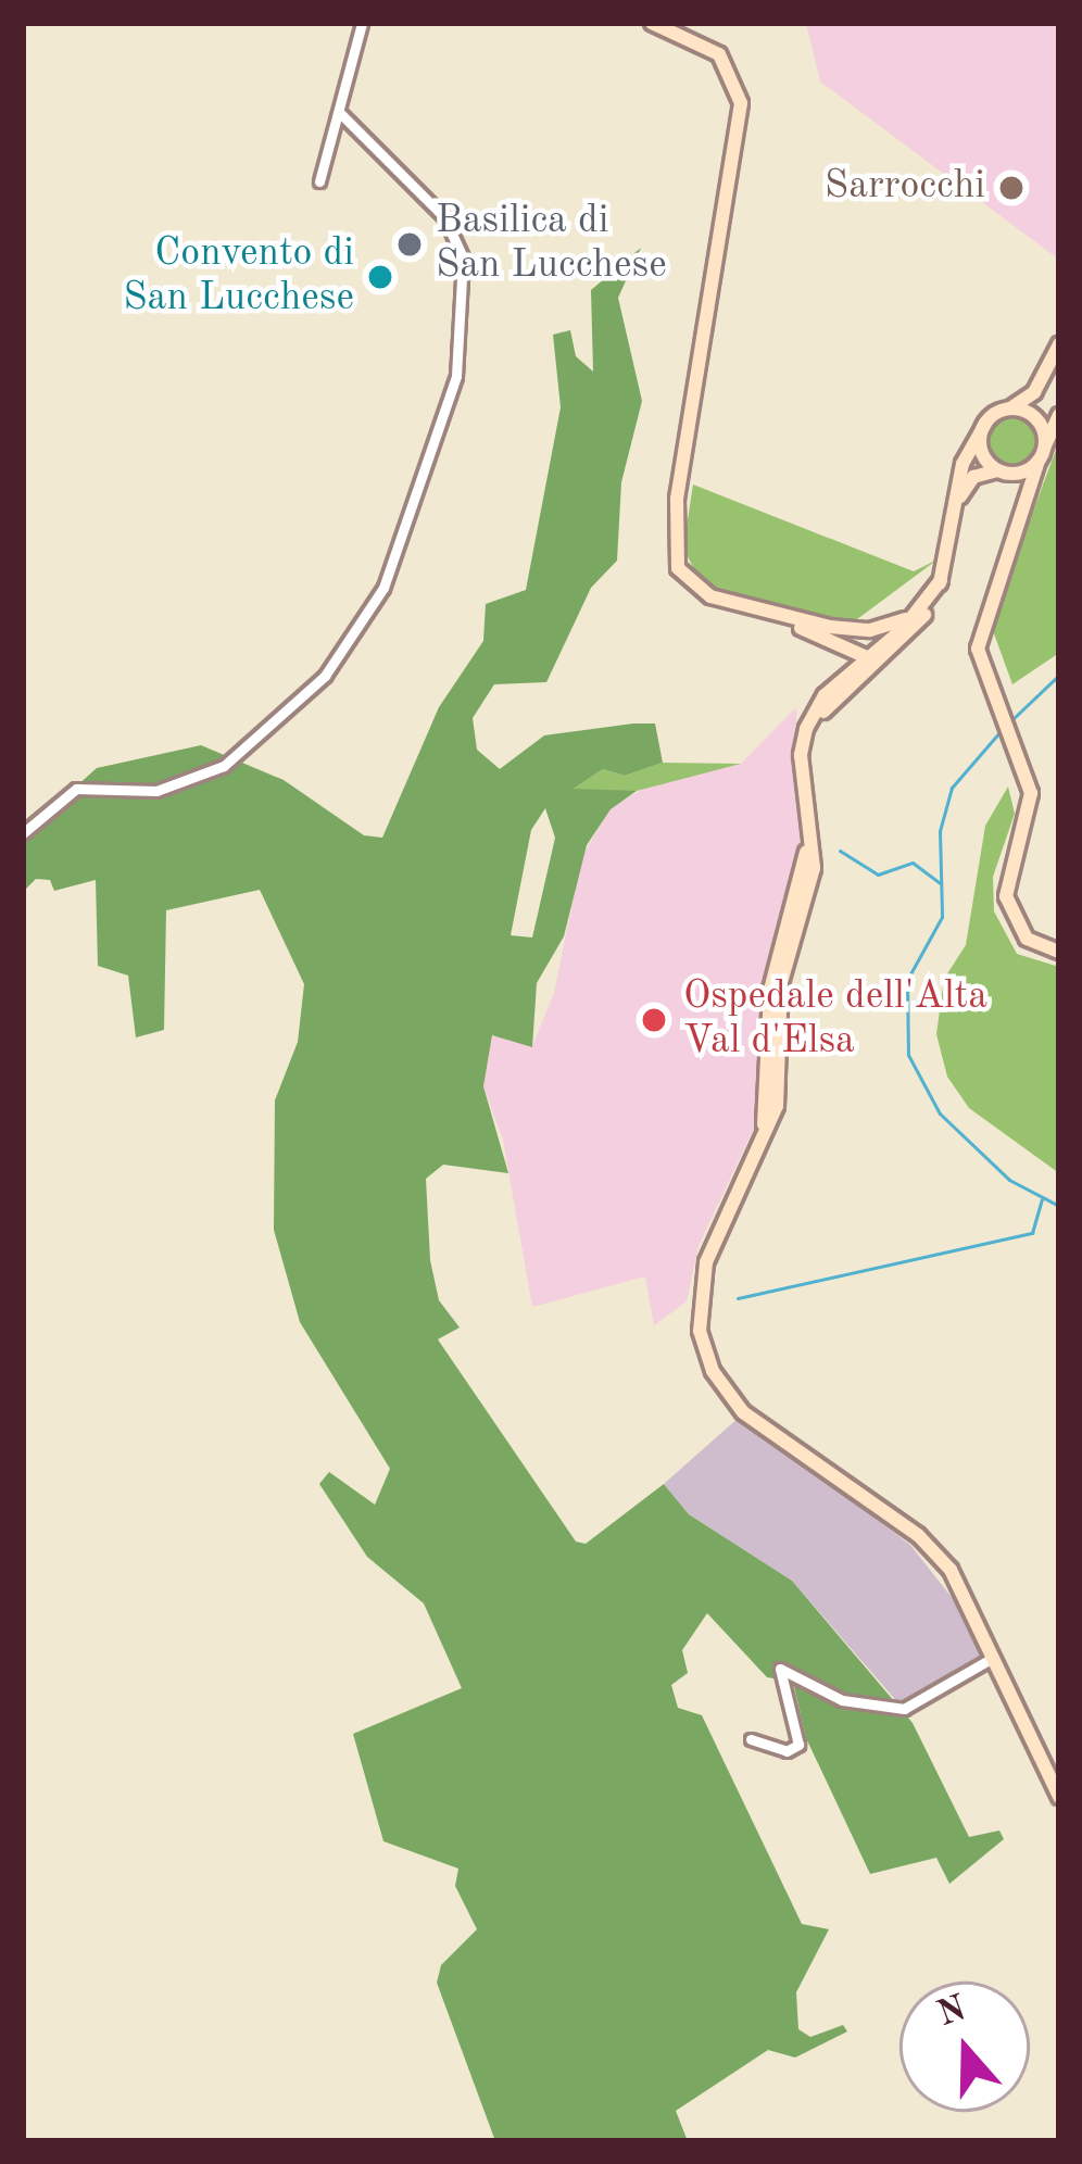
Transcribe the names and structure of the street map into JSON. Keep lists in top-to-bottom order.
{
  "places": [
    "Sarrocchi",
    "Basilica di San Lucchese",
    "Convento di San Lucchese",
    "Ospedale dell'Alta Val d'Elsa"
  ],
  "north": "top"
}
